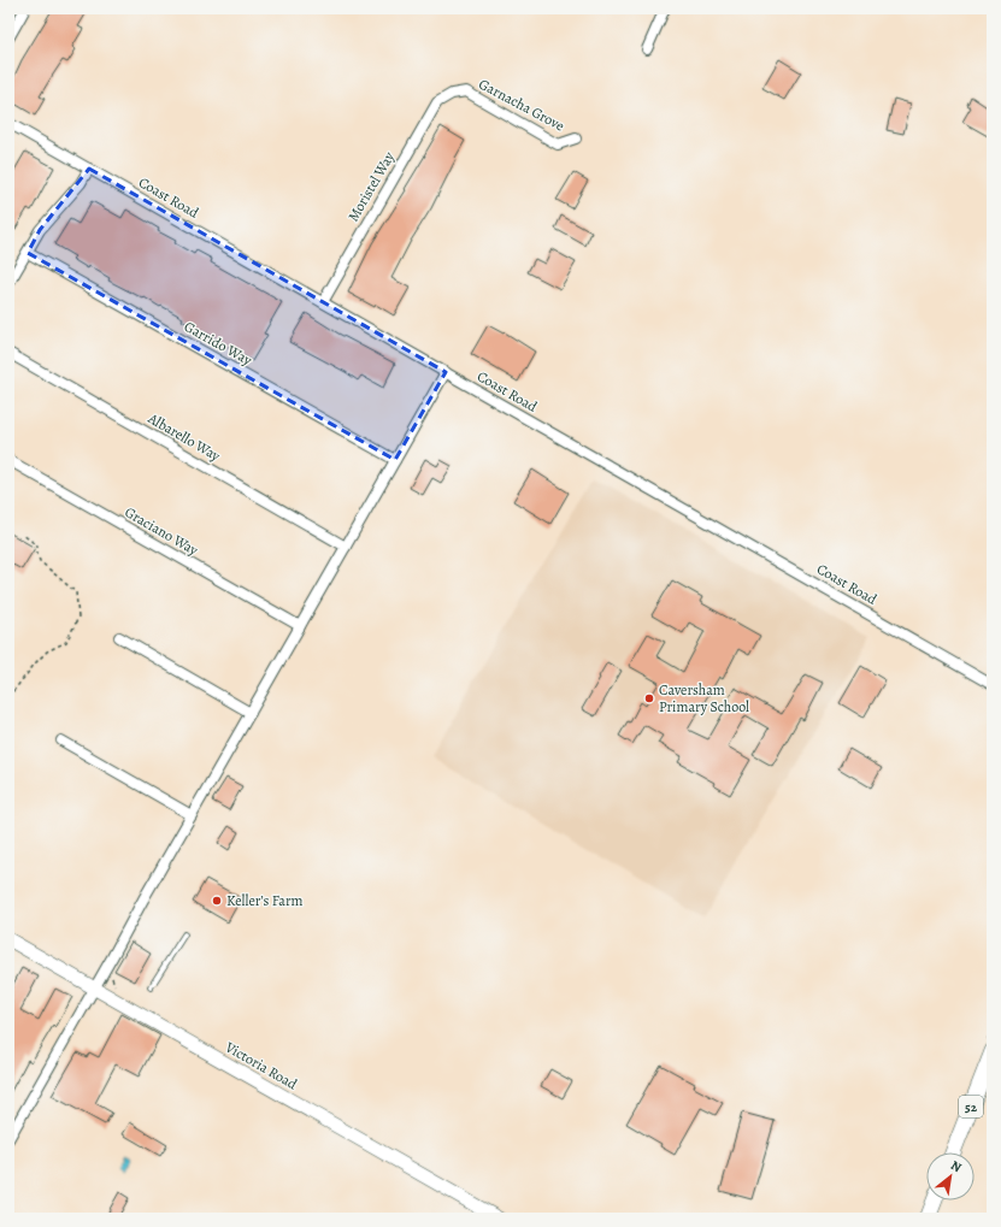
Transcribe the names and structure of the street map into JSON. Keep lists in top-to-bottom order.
{
  "streets": {
    "main road": ["52"],
    "street": [
      "Garnacha Grove",
      "Moristel Way",
      "Coast Road",
      "Garrido Way",
      "Albarello Way",
      "Graciano Way",
      "Victoria Road"
    ]
  },
  "crossings": [
    ["Garnacha Grove", "Moristel Way"],
    ["Moristel Way", "Coast Road"]
  ],
  "places": ["Caversham Primary School", "Keller’s Farm"],
  "north": "top right"
}
